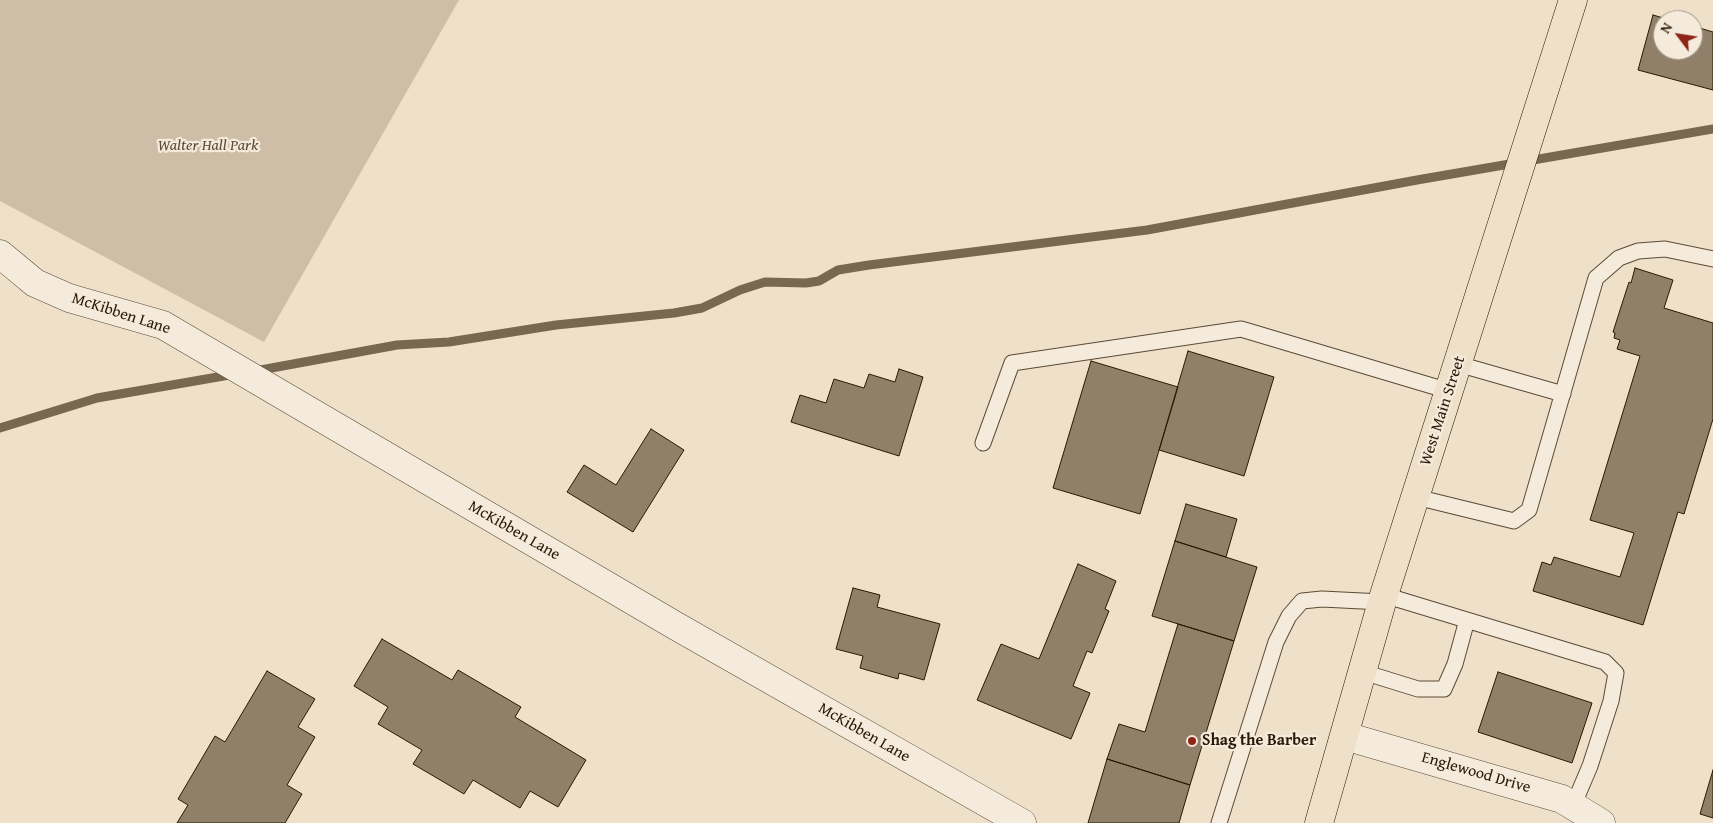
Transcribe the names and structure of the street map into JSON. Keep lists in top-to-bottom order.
{
  "streets": {
    "main road": ["West Main Street"],
    "street": ["McKibben Lane", "Englewood Drive"]
  },
  "crossings": [
    ["West Main Street", "Englewood Drive"]
  ],
  "parks": ["Walter Hall Park"],
  "places": ["Shag the Barber"],
  "north": "top left"
}
